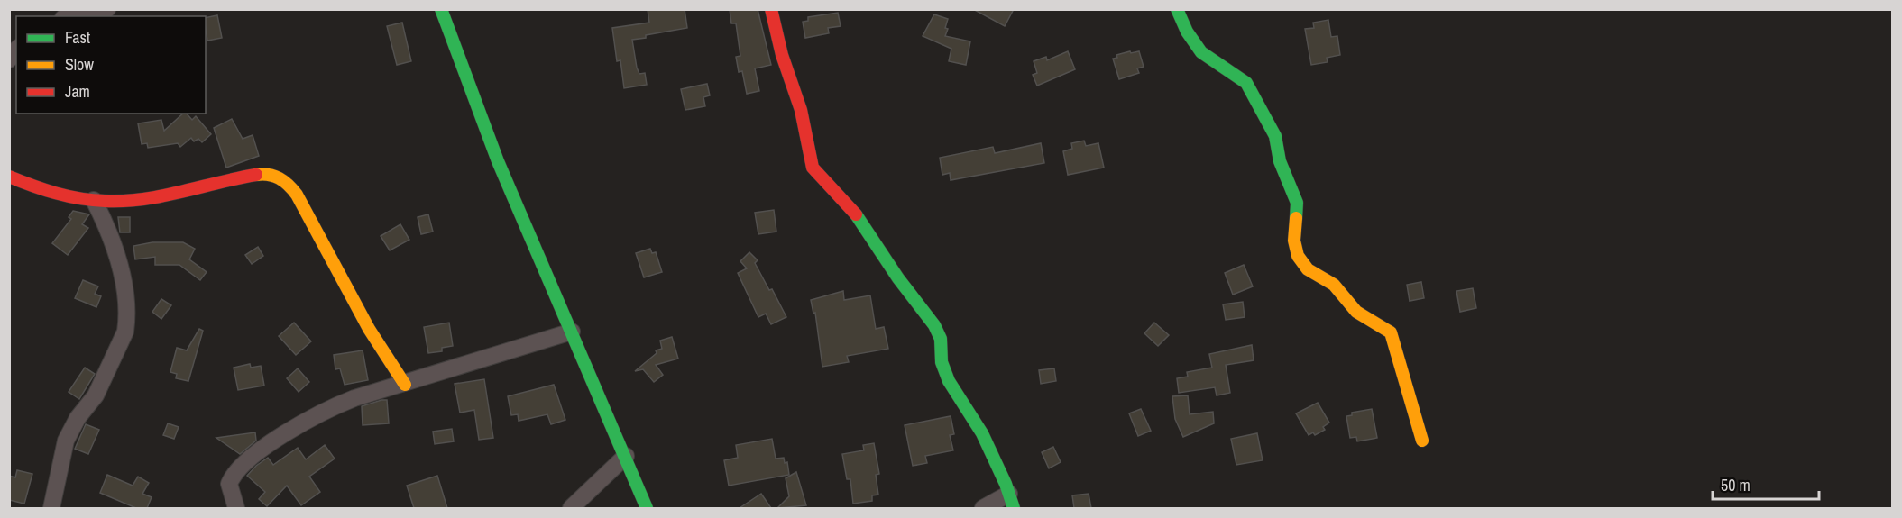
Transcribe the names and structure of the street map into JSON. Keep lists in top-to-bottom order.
{
  "legend": ["Fast", "Slow", "Jam"],
  "scale_bar": "50 m"
}
